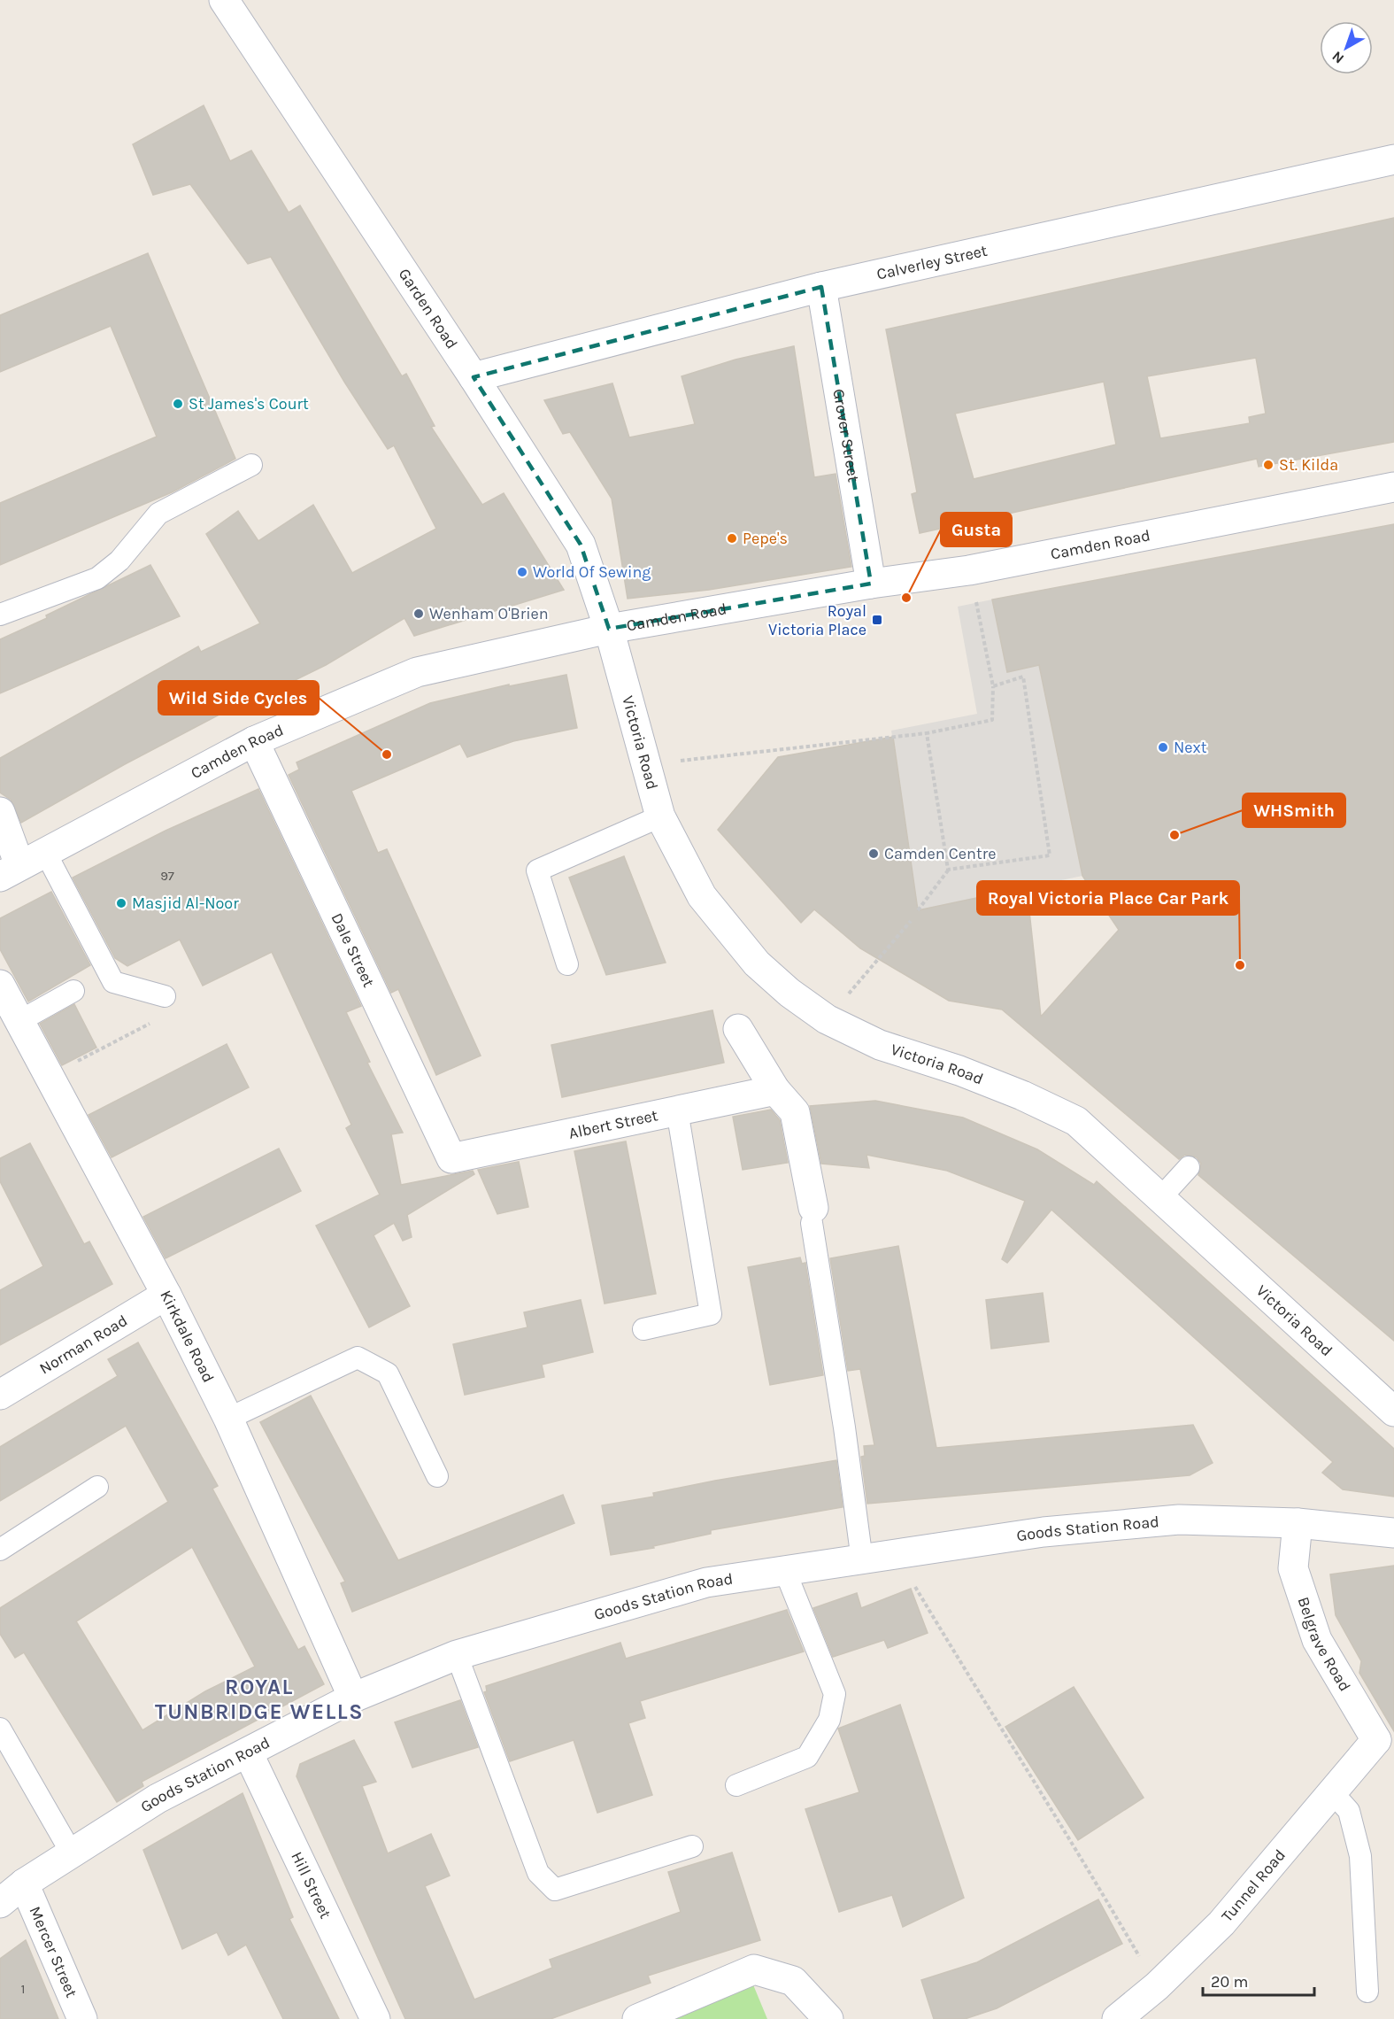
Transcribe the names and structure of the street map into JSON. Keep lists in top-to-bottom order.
{
  "streets": {
    "street": [
      "Calverley Street",
      "Garden Road",
      "Grover Street",
      "Camden Road",
      "Victoria Road",
      "Dale Street",
      "Albert Street",
      "Kirkdale Road",
      "Norman Road",
      "Goods Station Road",
      "Belgrave Road",
      "Hill Street",
      "Tunnel Road",
      "Mercer Street"
    ]
  },
  "crossings": [
    ["Calverley Street", "Garden Road"],
    ["Calverley Street", "Grover Street"],
    ["Garden Road", "Camden Road"],
    ["Garden Road", "Victoria Road"],
    ["Grover Street", "Camden Road"],
    ["Camden Road", "Victoria Road"],
    ["Camden Road", "Dale Street"],
    ["Dale Street", "Albert Street"],
    ["Kirkdale Road", "Norman Road"],
    ["Kirkdale Road", "Goods Station Road"],
    ["Goods Station Road", "Belgrave Road"],
    ["Goods Station Road", "Hill Street"],
    ["Goods Station Road", "Mercer Street"],
    ["Belgrave Road", "Tunnel Road"]
  ],
  "districts": ["ROYAL TUNBRIDGE WELLS"],
  "places": {
    "other": [
      "St James's Court",
      "St. Kilda",
      "Pepe's",
      "World Of Sewing",
      "Gusta",
      "Wenham O'Brien",
      "Next",
      "Wild Side Cycles",
      "WHSmith",
      "Camden Centre",
      "Masjid Al-Noor",
      "Royal Victoria Place Car Park"
    ],
    "transit": ["Royal Victoria Place"]
  },
  "house_numbers": ["97", "1"],
  "scale_bar": "20 m",
  "north": "bottom left"
}
